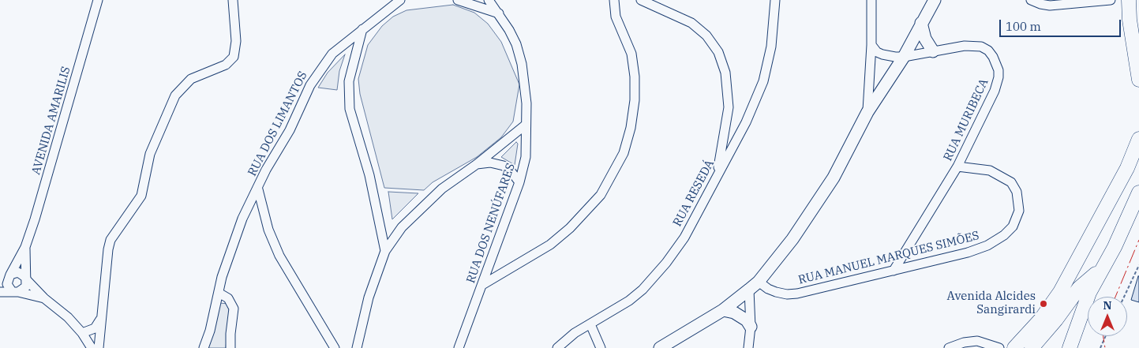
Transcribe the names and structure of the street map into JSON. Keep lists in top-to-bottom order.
{
  "streets": {
    "street": [
      "RUA MURIBECA",
      "AVENIDA AMARILIS",
      "RUA DOS LIMANTOS",
      "RUA RESEDÁ",
      "RUA DOS NENÚFARES",
      "RUA MANUEL MARQUES SIMÕES"
    ]
  },
  "crossings": [
    ["RUA MURIBECA", "RUA MANUEL MARQUES SIMÕES"]
  ],
  "places": ["Avenida Alcides Sangirardi"],
  "scale_bar": "100 m",
  "north": "top"
}
